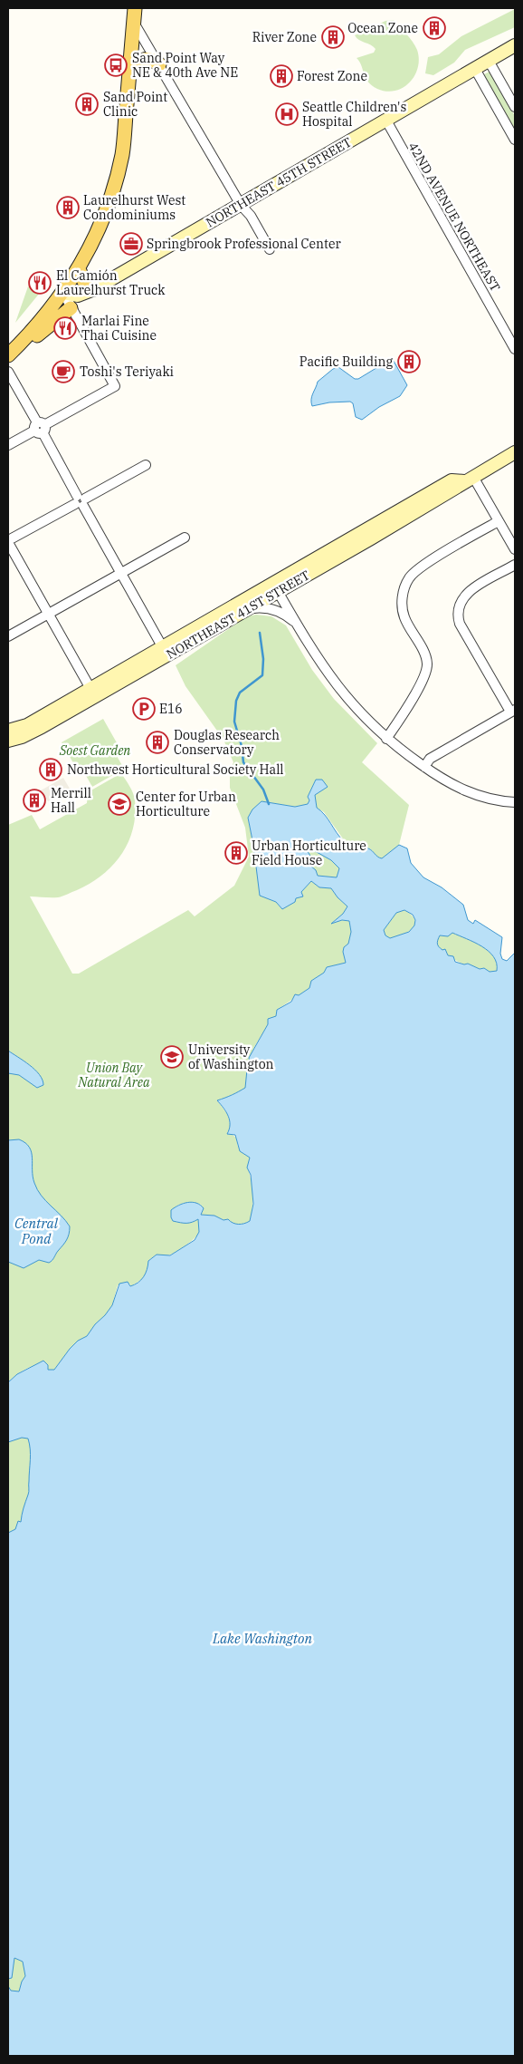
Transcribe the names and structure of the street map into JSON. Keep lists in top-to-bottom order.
{
  "streets": {
    "street": ["NORTHEAST 45TH STREET", "42ND AVENUE NORTHEAST", "NORTHEAST 41ST STREET"]
  },
  "crossings": [
    ["NORTHEAST 45TH STREET", "42ND AVENUE NORTHEAST"]
  ],
  "water": ["Central Pond", "Lake Washington"],
  "parks": ["Soest Garden", "Union Bay Natural Area"],
  "places": {
    "building": [
      "Ocean Zone",
      "River Zone",
      "Forest Zone",
      "Sand Point Clinic",
      "Laurelhurst West Condominiums",
      "Pacific Building",
      "Douglas Research Conservatory",
      "Northwest Horticultural Society Hall",
      "Merrill Hall",
      "Urban Horticulture Field House"
    ],
    "bus stop": ["Sand Point Way NE & 40th Ave NE"],
    "hospital": ["Seattle Children's Hospital"],
    "office": ["Springbrook Professional Center"],
    "restaurant": ["El Camión Laurelhurst Truck", "Marlai Fine Thai Cuisine"],
    "cafe": ["Toshi's Teriyaki"],
    "parking": ["E16"],
    "school or university": ["Center for Urban Horticulture", "University of Washington"]
  }
}
